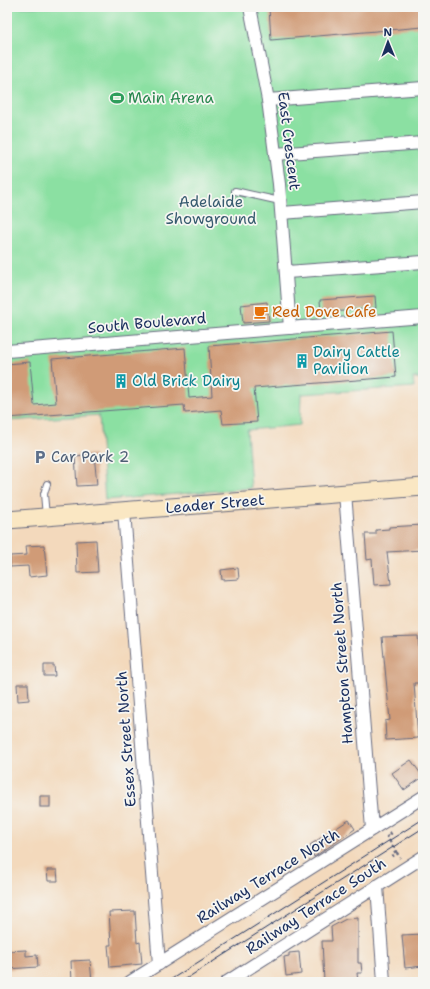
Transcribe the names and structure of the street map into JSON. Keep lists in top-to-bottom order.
{
  "streets": {
    "main road": ["Leader Street"],
    "street": [
      "East Crescent",
      "South Boulevard",
      "Hampton Street North",
      "Essex Street North",
      "Railway Terrace North",
      "Railway Terrace South"
    ]
  },
  "crossings": [
    ["East Crescent", "South Boulevard"],
    ["Leader Street", "Hampton Street North"],
    ["Leader Street", "Essex Street North"],
    ["Hampton Street North", "Railway Terrace North"],
    ["Essex Street North", "Railway Terrace North"]
  ],
  "parks": ["Adelaide Showground"],
  "places": {
    "sports": ["Main Arena"],
    "cafe": ["Red Dove Cafe"],
    "building": ["Dairy Cattle Pavilion", "Old Brick Dairy"],
    "parking": ["Car Park 2"]
  },
  "north": "top"
}
